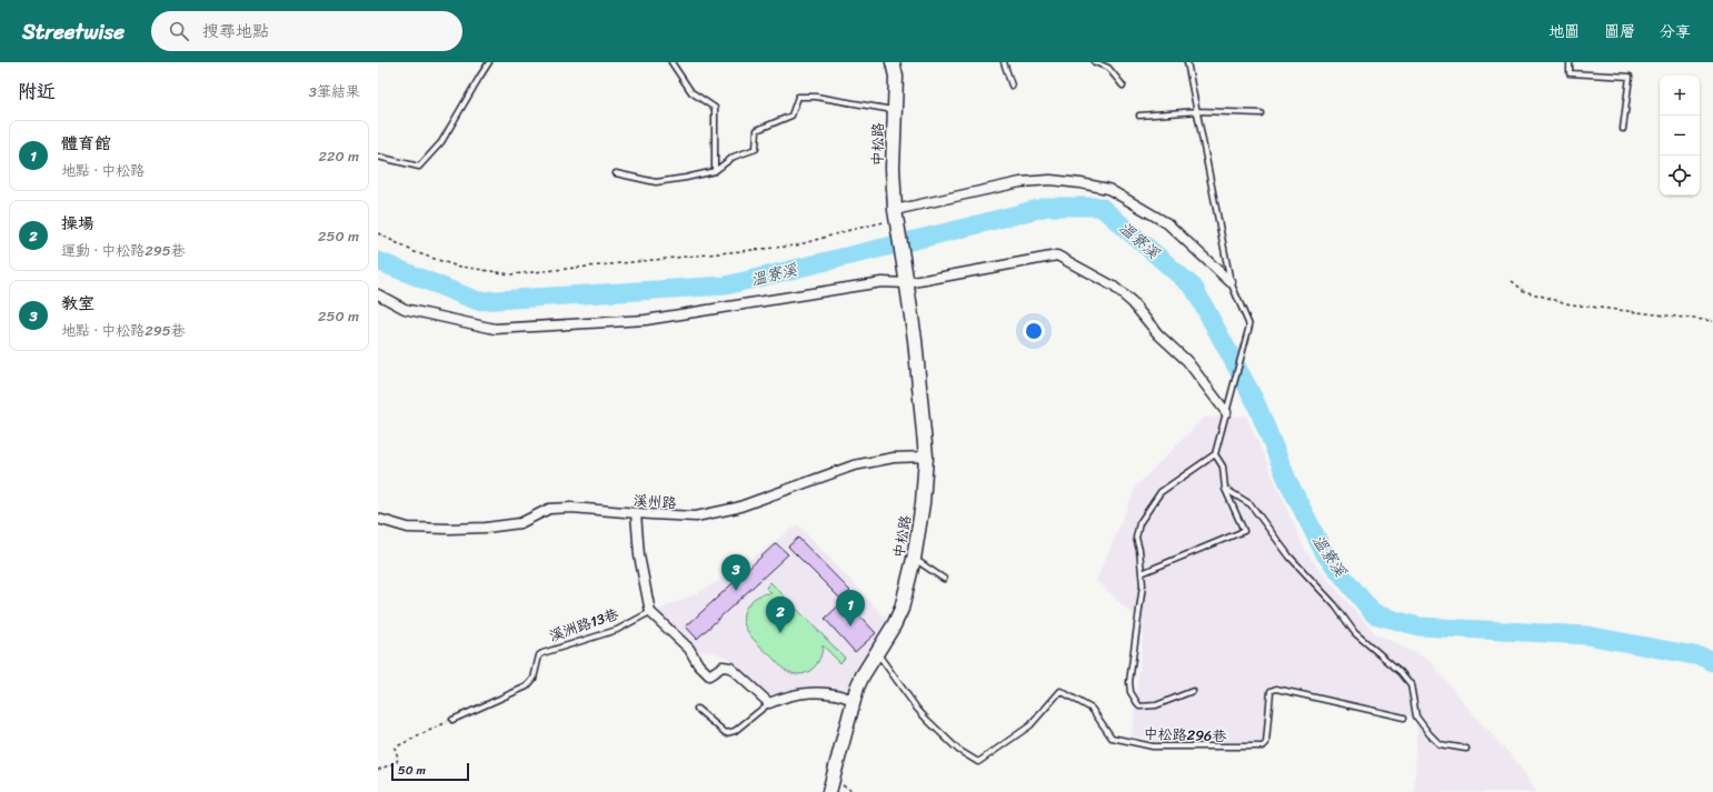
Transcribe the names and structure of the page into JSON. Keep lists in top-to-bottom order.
{
  "streets": {
    "street": ["中松路", "溪州路"],
    "lane": ["溪洲路13巷", "中松路296巷"]
  },
  "crossings": [
    ["中松路", "溪州路"],
    ["中松路", "中松路296巷"]
  ],
  "water": ["溫寮溪"],
  "scale_bar": "50 m",
  "page": {
    "header": "Streetwise",
    "search": "搜尋地點",
    "nav": ["地圖", "圖層", "分享"],
    "heading": ["附近", "3筆結果"],
    "map_buttons": ["+", "−"],
    "list": [
      {
        "mark": "1",
        "name": "體育館",
        "note": "地點 · 中松路",
        "value": "220 m"
      },
      {
        "mark": "2",
        "name": "操場",
        "note": "運動 · 中松路295巷",
        "value": "250 m"
      },
      {
        "mark": "3",
        "name": "教室",
        "note": "地點 · 中松路295巷",
        "value": "250 m"
      }
    ],
    "pins": ["3", "1", "2"],
    "scale": "50 m"
  }
}
